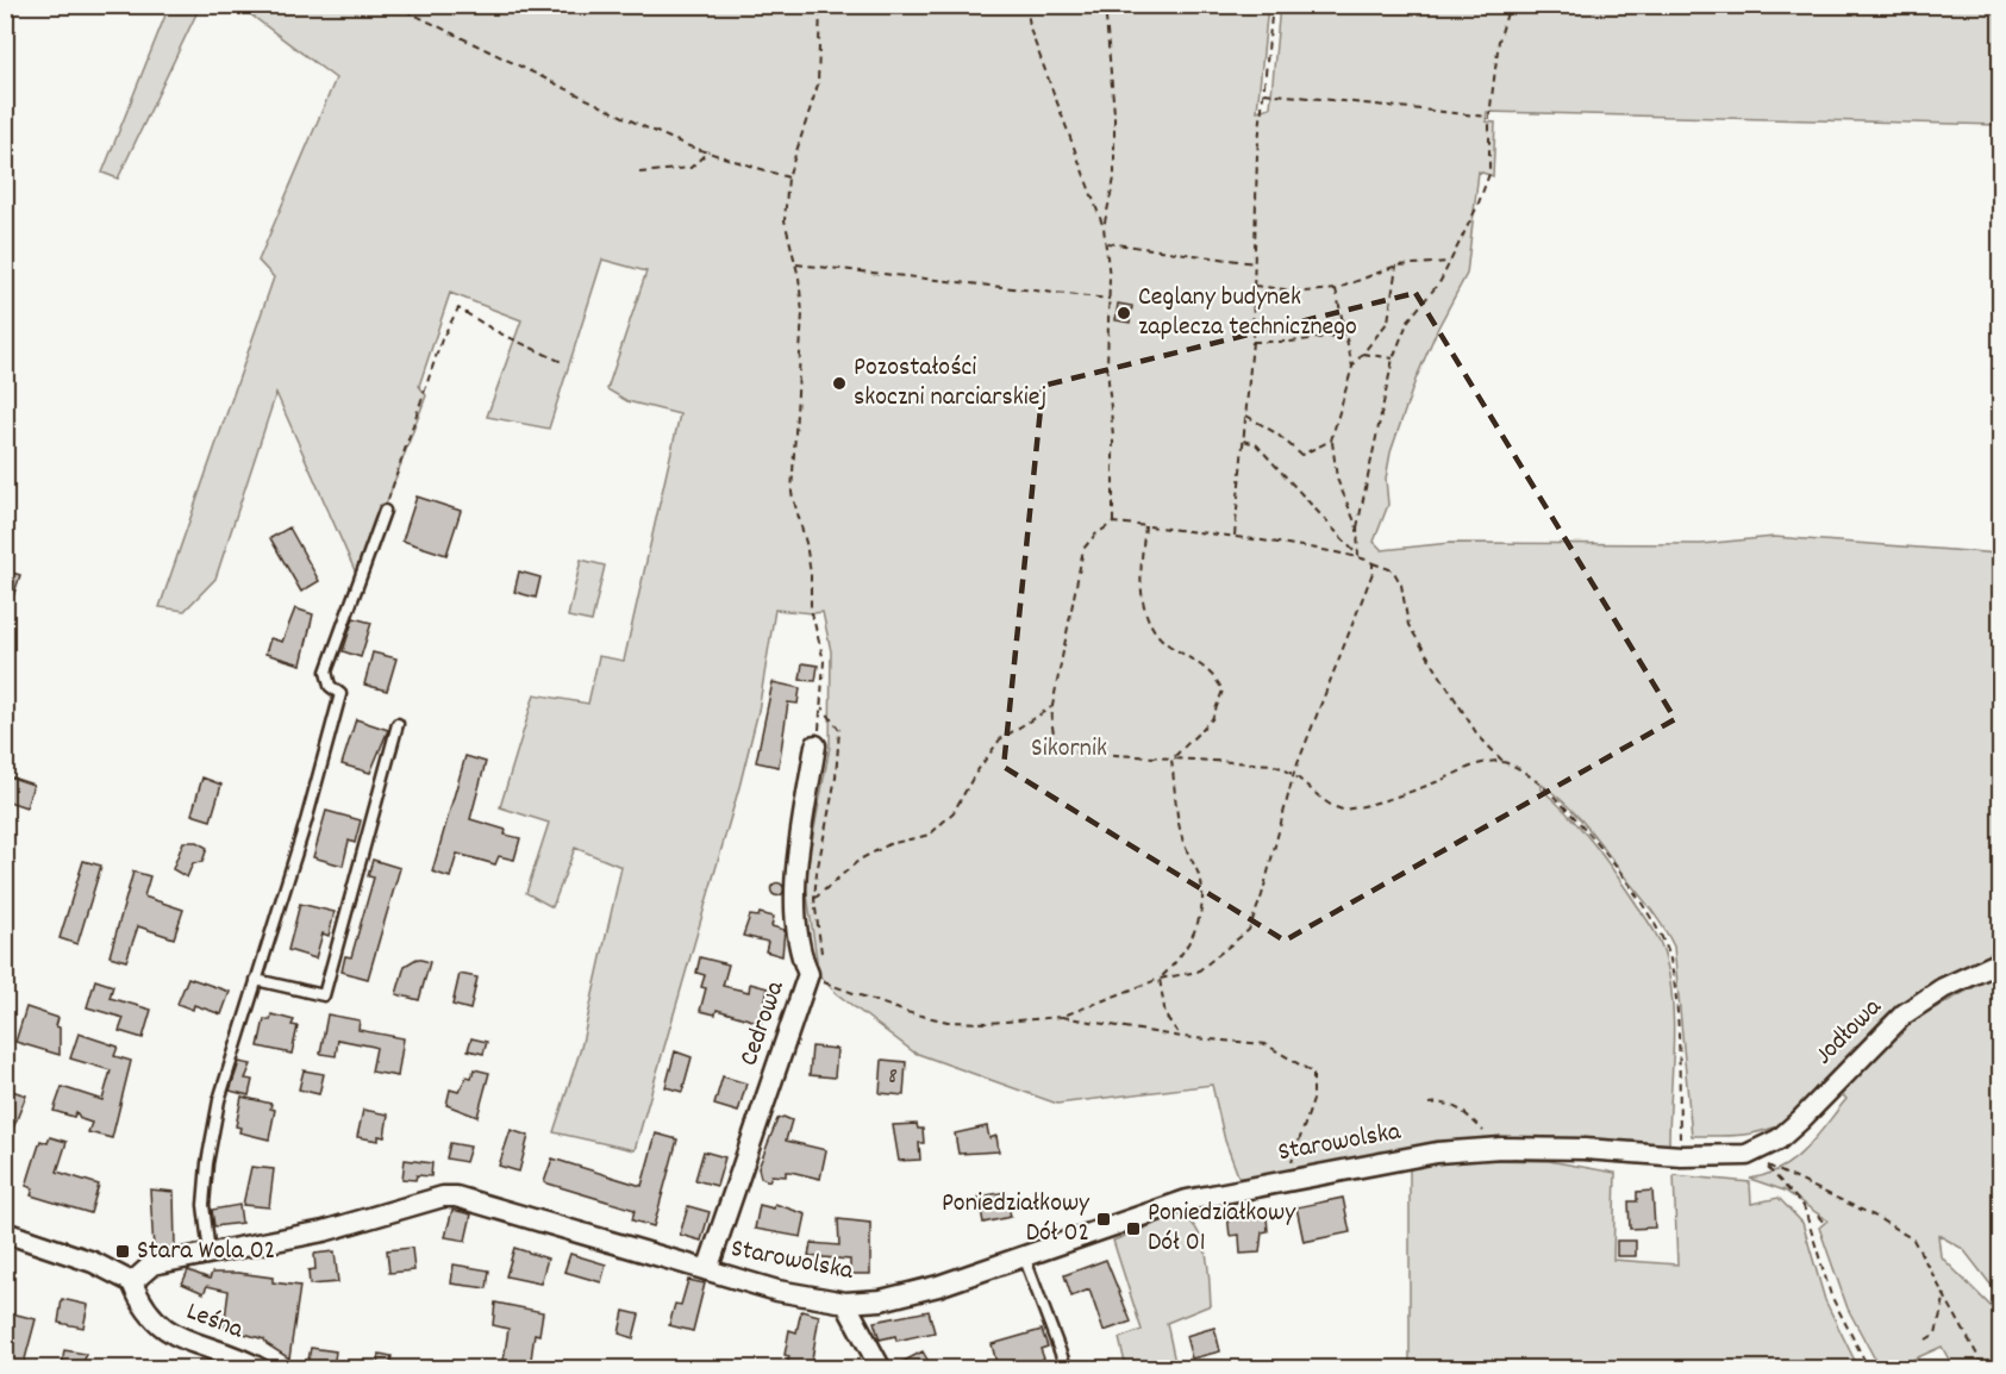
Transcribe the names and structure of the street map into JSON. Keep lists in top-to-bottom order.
{
  "streets": {
    "street": [
      "Cedrowa",
      "Jodłowa",
      "Starowolska",
      "Leśna"
    ]
  },
  "crossings": [
    ["Cedrowa", "Starowolska"],
    ["Jodłowa", "Starowolska"],
    ["Starowolska", "Leśna"]
  ],
  "parks": ["Sikornik"],
  "places": {
    "other": ["Ceglany budynek zaplecza technicznego", "Pozostałości skoczni narciarskiej"],
    "transit": ["Poniedziałkowy Dół 02", "Poniedziałkowy Dół 01", "Stara Wola 02"]
  },
  "house_numbers": ["8"]
}
